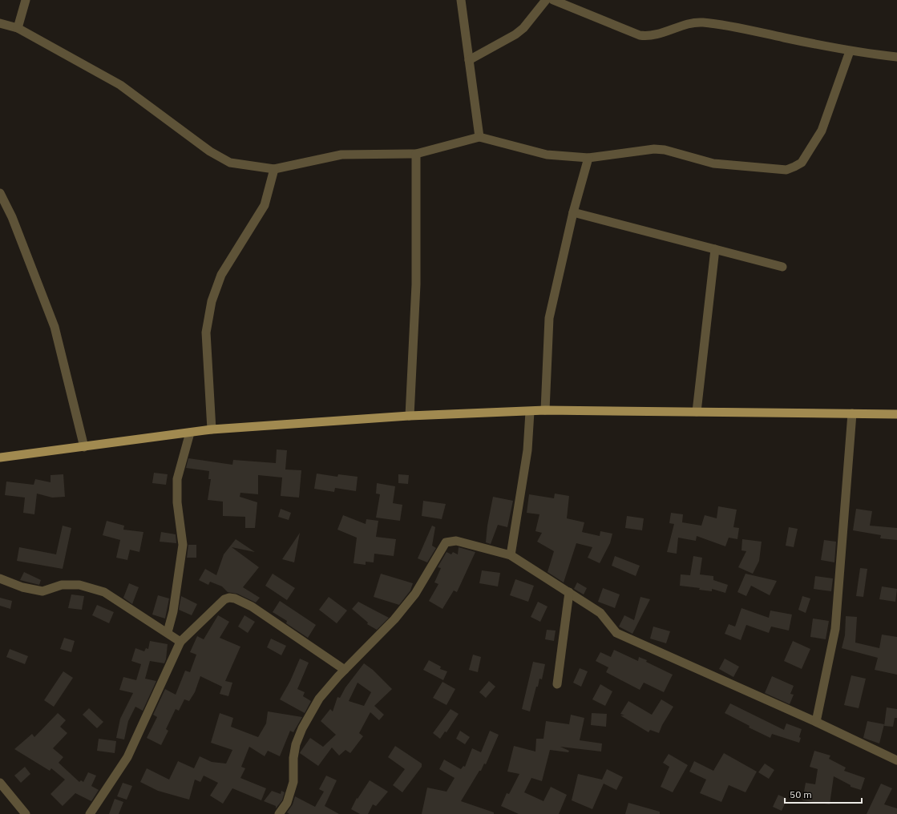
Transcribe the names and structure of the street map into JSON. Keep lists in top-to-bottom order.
{
  "scale_bar": "50 m"
}
